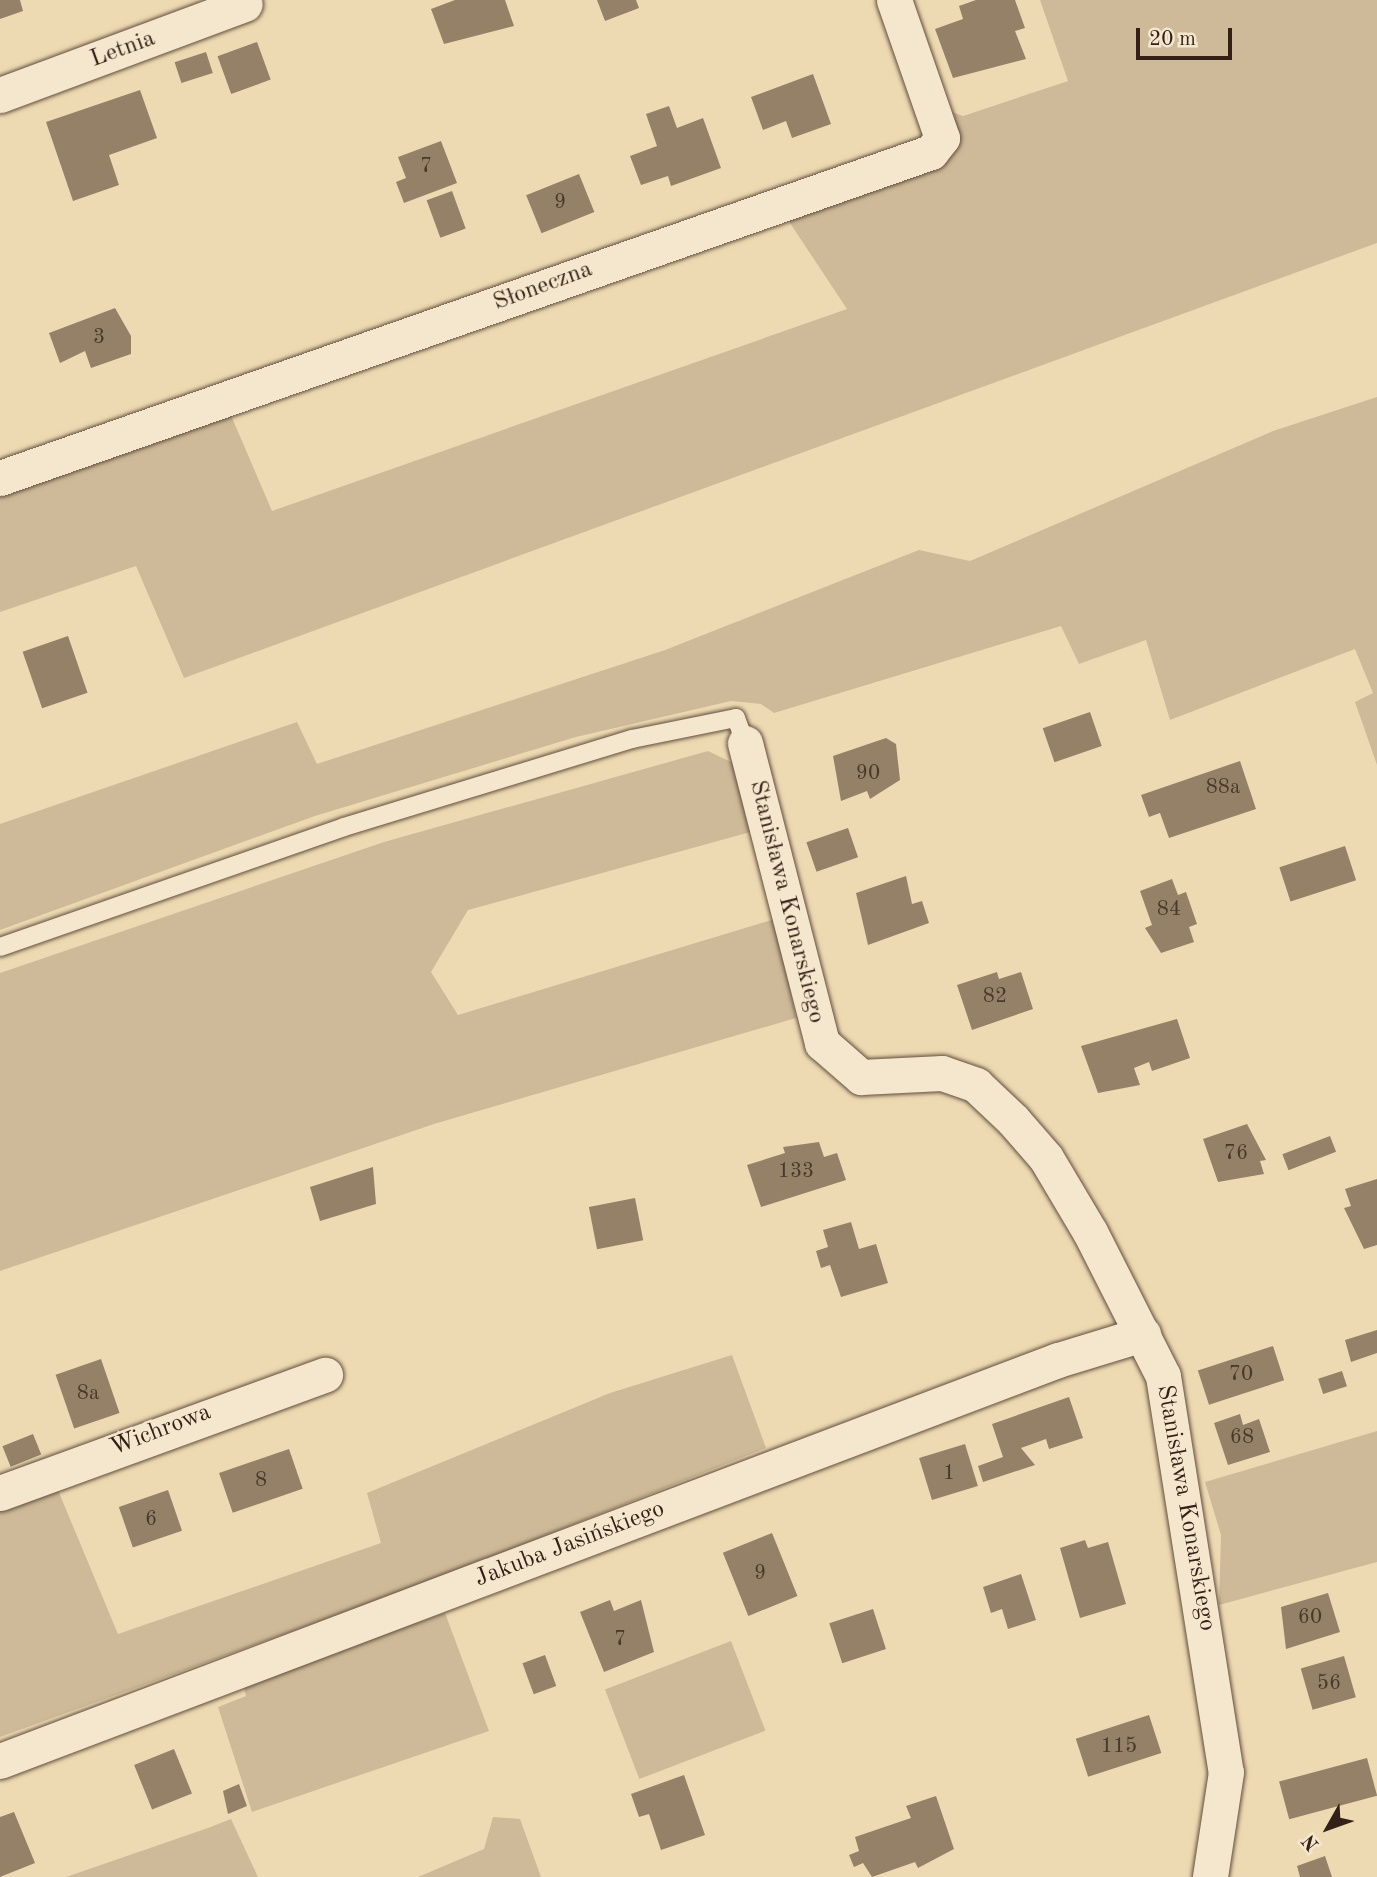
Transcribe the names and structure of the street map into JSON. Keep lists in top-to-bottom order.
{
  "streets": {
    "street": [
      "Letnia",
      "Słoneczna",
      "Stanisława Konarskiego",
      "Wichrowa",
      "Jakuba Jasińskiego"
    ]
  },
  "crossings": [
    ["Stanisława Konarskiego", "Jakuba Jasińskiego"]
  ],
  "house_numbers": [
    "7",
    "9",
    "3",
    "90",
    "88a",
    "84",
    "82",
    "76",
    "133",
    "70",
    "8a",
    "68",
    "1",
    "8",
    "6",
    "9",
    "60",
    "7",
    "56",
    "115"
  ],
  "scale_bar": "20 m",
  "north": "bottom left"
}
